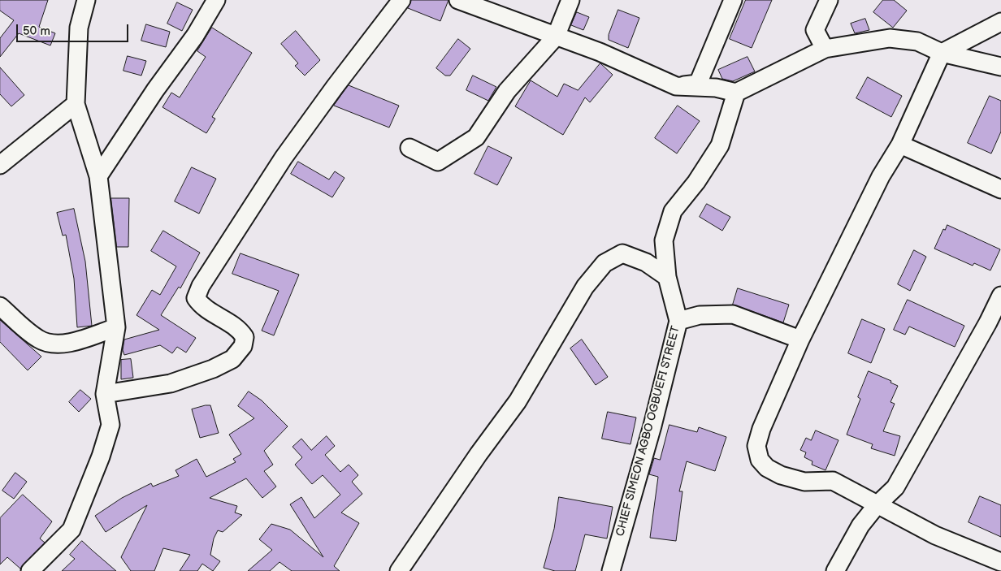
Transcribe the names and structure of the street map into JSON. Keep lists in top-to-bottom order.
{
  "streets": {
    "street": ["CHIEF SIMEON AGBO OGBUEFI STREET"]
  },
  "scale_bar": "50 m"
}
